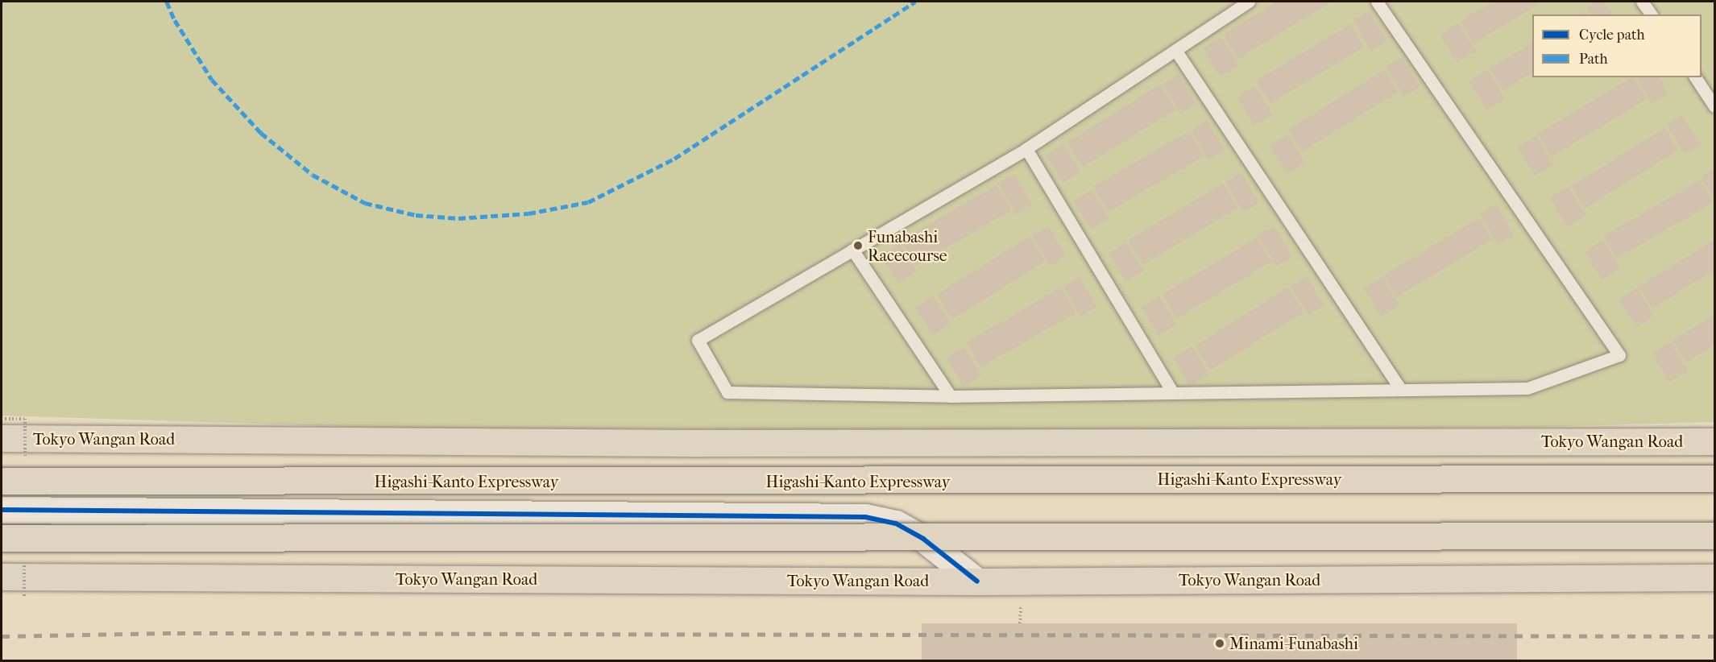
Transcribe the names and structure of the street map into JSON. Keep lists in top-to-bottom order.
{
  "streets": {
    "highway": ["Tokyo Wangan Road", "Higashi-Kanto Expressway"]
  },
  "places": ["Funabashi Racecourse", "Minami-Funabashi"],
  "legend": ["Cycle path", "Path"]
}
